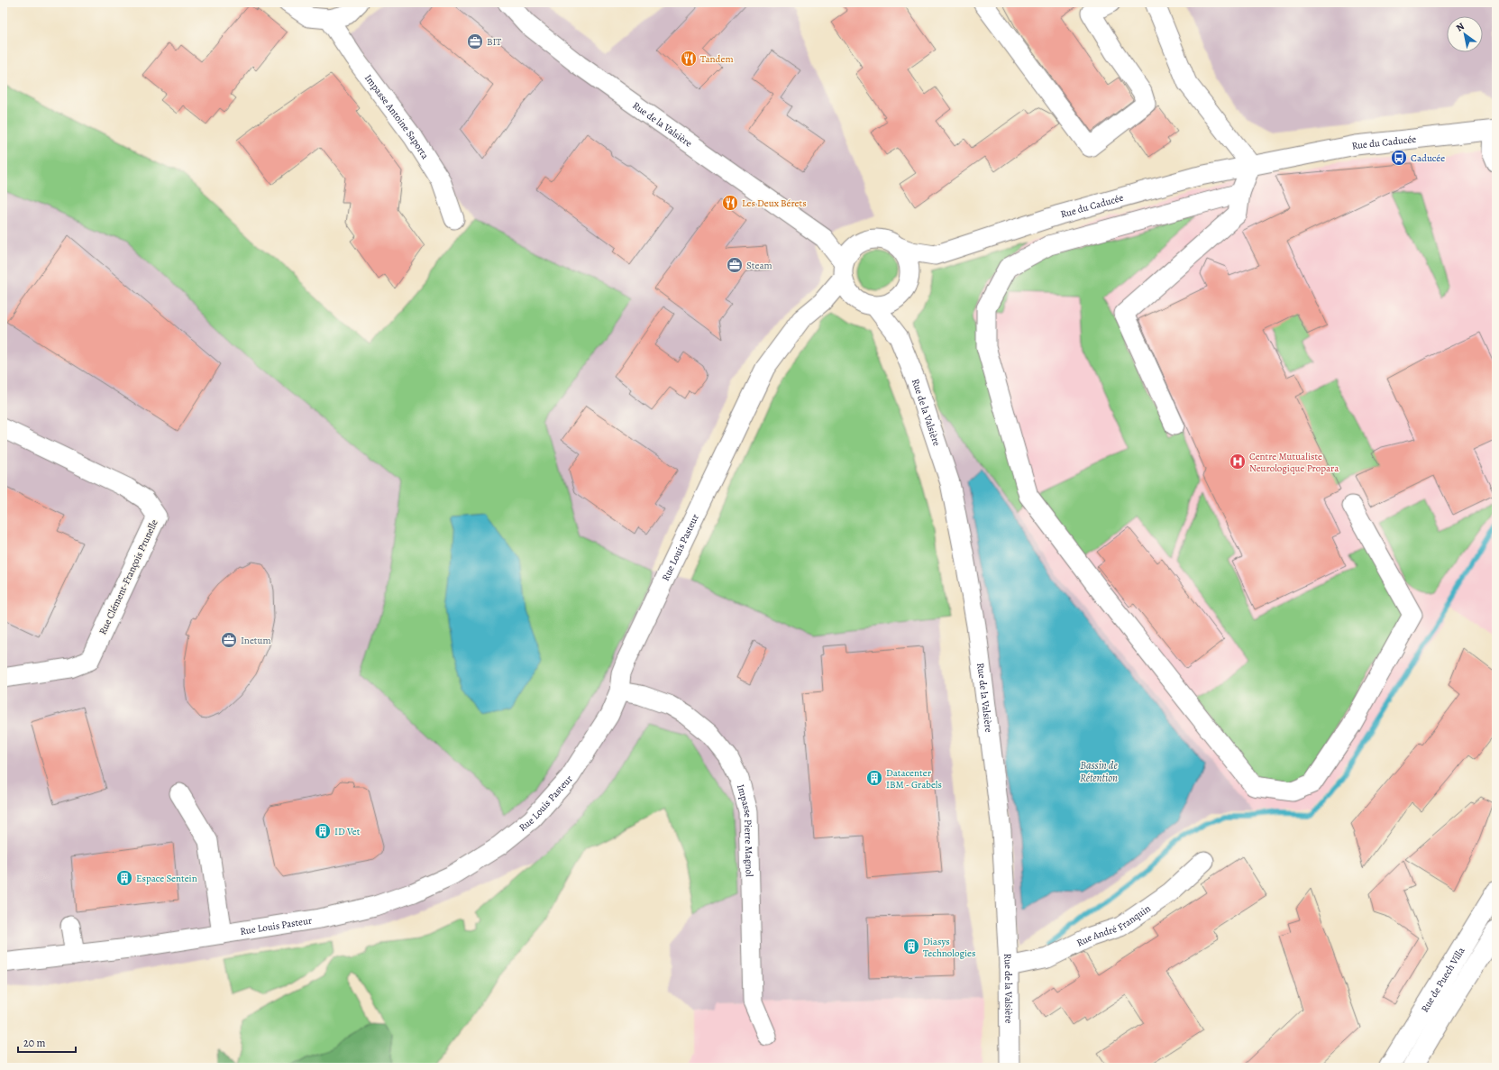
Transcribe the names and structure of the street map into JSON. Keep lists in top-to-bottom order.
{
  "streets": {
    "main road": ["Rue de Puech Villa"],
    "street": [
      "Impasse Antoine Saporta",
      "Rue de la Valsière",
      "Rue du Caducée",
      "Rue Louis Pasteur",
      "Rue Clément-François Prunelle",
      "Impasse Pierre Magnol",
      "Rue André Franquin"
    ]
  },
  "crossings": [
    ["Rue de la Valsière", "Rue du Caducée"],
    ["Rue de la Valsière", "Rue Louis Pasteur"],
    ["Rue de la Valsière", "Rue André Franquin"],
    ["Rue du Caducée", "Rue Louis Pasteur"],
    ["Rue Louis Pasteur", "Impasse Pierre Magnol"]
  ],
  "water": ["Bassin de Rétention"],
  "places": {
    "office": ["BIT", "Steam", "Inetum"],
    "restaurant": ["Tandem", "Les Deux Bérets"],
    "bus stop": ["Caducée"],
    "hospital": ["Centre Mutualiste Neurologique Propara"],
    "building": [
      "Datacenter IBM - Grabels",
      "ID Vet",
      "Espace Sentein",
      "Diasys Technologies"
    ]
  },
  "scale_bar": "20 m",
  "north": "top left"
}
